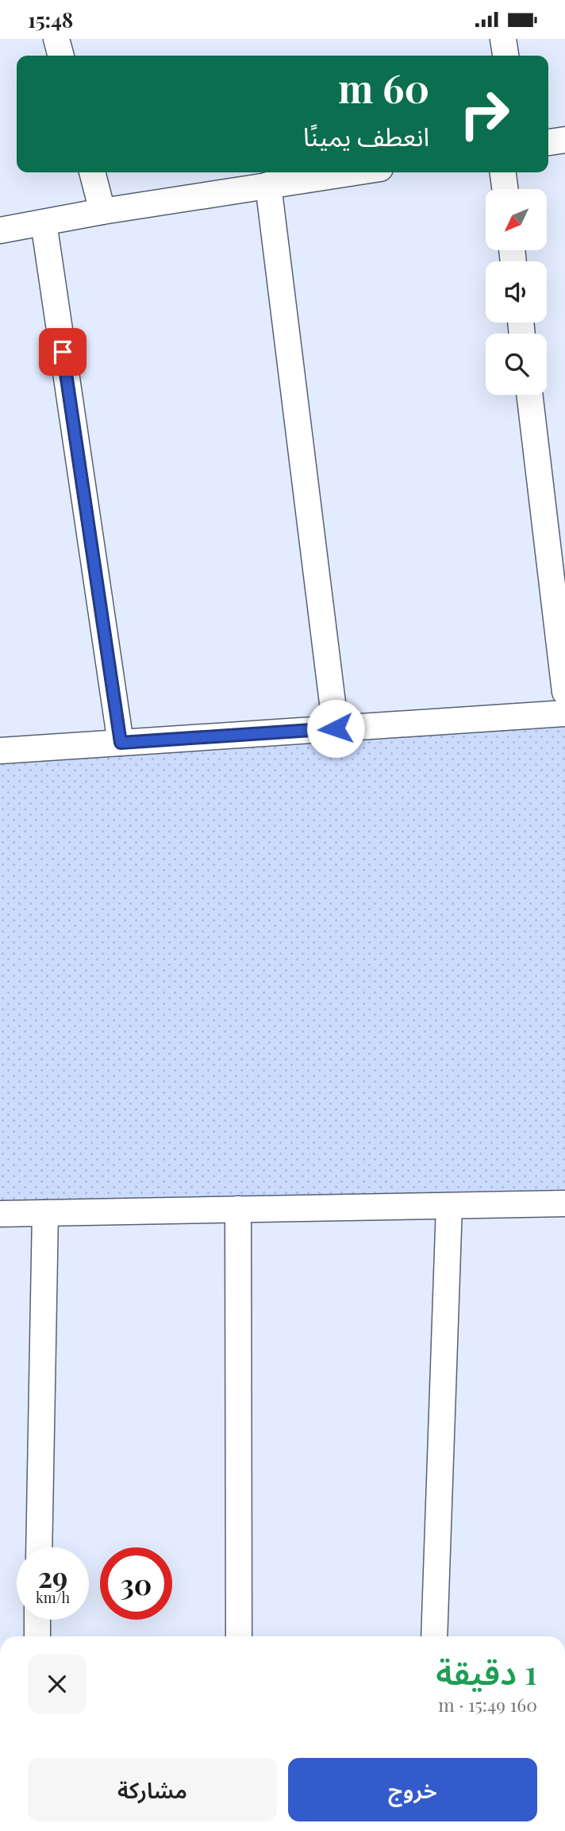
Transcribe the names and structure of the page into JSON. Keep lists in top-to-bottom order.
{
  "north": "bottom left",
  "page": {
    "status": "15:48",
    "turn": ["60 m", "انعطف يمينًا"],
    "speed": "29 km/h",
    "limit": "30",
    "heading": ["1 دقيقة", "160 m · 15:49"],
    "buttons": ["خروج", "مشاركة"]
  }
}
